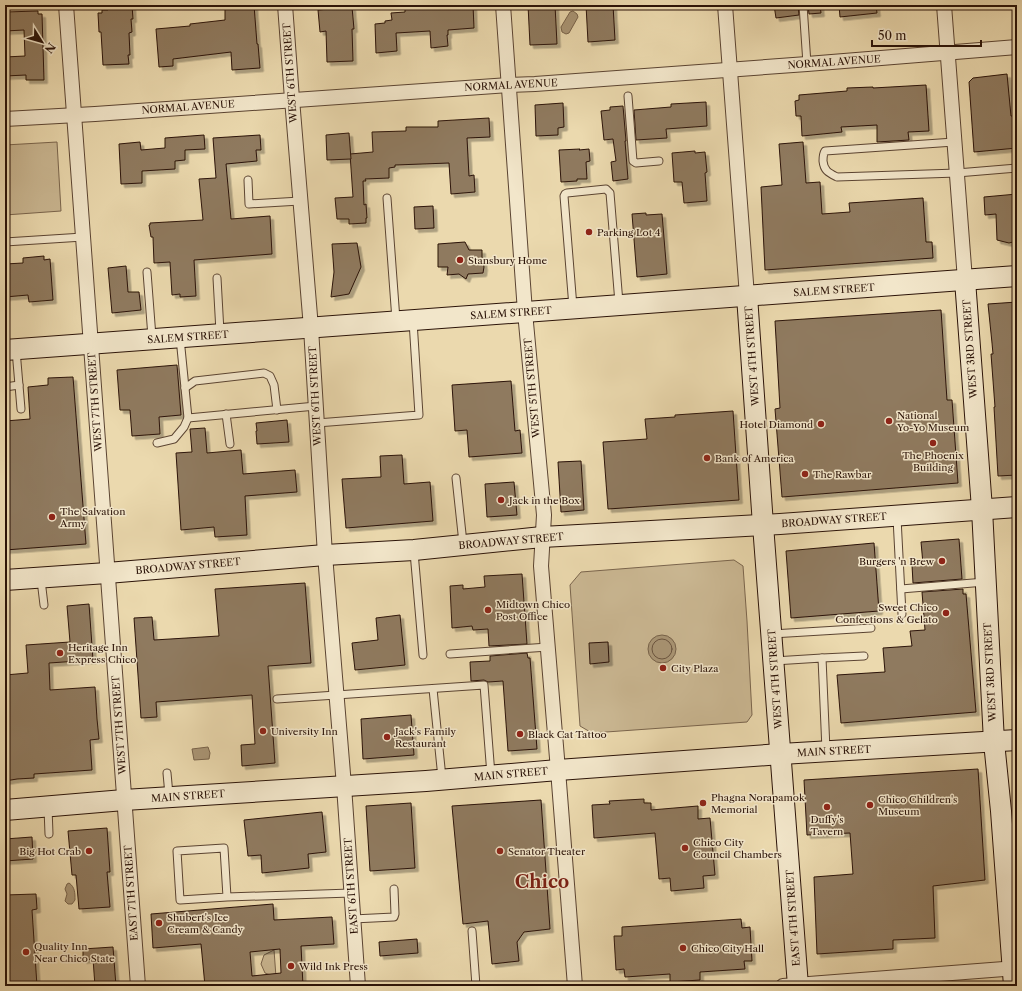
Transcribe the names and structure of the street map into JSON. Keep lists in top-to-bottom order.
{
  "streets": {
    "street": [
      "NORMAL AVENUE",
      "WEST 6TH STREET",
      "SALEM STREET",
      "WEST 3RD STREET",
      "WEST 4TH STREET",
      "WEST 5TH STREET",
      "WEST 7TH STREET",
      "BROADWAY STREET",
      "MAIN STREET",
      "EAST 6TH STREET",
      "EAST 7TH STREET",
      "EAST 4TH STREET"
    ]
  },
  "crossings": [
    ["NORMAL AVENUE", "WEST 6TH STREET"],
    ["NORMAL AVENUE", "WEST 3RD STREET"],
    ["NORMAL AVENUE", "WEST 4TH STREET"],
    ["NORMAL AVENUE", "WEST 5TH STREET"],
    ["NORMAL AVENUE", "WEST 7TH STREET"],
    ["WEST 6TH STREET", "SALEM STREET"],
    ["WEST 6TH STREET", "BROADWAY STREET"],
    ["WEST 6TH STREET", "MAIN STREET"],
    ["WEST 6TH STREET", "EAST 6TH STREET"],
    ["SALEM STREET", "WEST 3RD STREET"],
    ["SALEM STREET", "WEST 4TH STREET"],
    ["SALEM STREET", "WEST 5TH STREET"],
    ["SALEM STREET", "WEST 7TH STREET"],
    ["WEST 3RD STREET", "BROADWAY STREET"],
    ["WEST 3RD STREET", "MAIN STREET"],
    ["WEST 4TH STREET", "BROADWAY STREET"],
    ["WEST 4TH STREET", "MAIN STREET"],
    ["WEST 4TH STREET", "EAST 4TH STREET"],
    ["WEST 5TH STREET", "BROADWAY STREET"],
    ["WEST 5TH STREET", "MAIN STREET"],
    ["WEST 7TH STREET", "BROADWAY STREET"],
    ["WEST 7TH STREET", "MAIN STREET"],
    ["WEST 7TH STREET", "EAST 7TH STREET"],
    ["MAIN STREET", "EAST 6TH STREET"],
    ["MAIN STREET", "EAST 7TH STREET"],
    ["MAIN STREET", "EAST 4TH STREET"]
  ],
  "districts": ["Chico"],
  "places": [
    "Parking Lot 4",
    "Stansbury Home",
    "National Yo-Yo Museum",
    "Hotel Diamond",
    "The Phoenix Building",
    "Bank of America",
    "The Rawbar",
    "Jack in the Box",
    "The Salvation Army",
    "Burgers 'n Brew",
    "Midtown Chico Post Office",
    "Sweet Chico Confections & Gelato",
    "Heritage Inn Express Chico",
    "City Plaza",
    "University Inn",
    "Black Cat Tattoo",
    "Jack's Family Restaurant",
    "Phagna Norapamok Memorial",
    "Chico Children's Museum",
    "Duffy's Tavern",
    "Chico City Council Chambers",
    "Big Hot Crab",
    "Senator Theater",
    "Shubert's Ice Cream & Candy",
    "Chico City Hall",
    "Quality Inn Near Chico State",
    "Wild Ink Press"
  ],
  "scale_bar": "50 m",
  "north": "bottom right"
}
